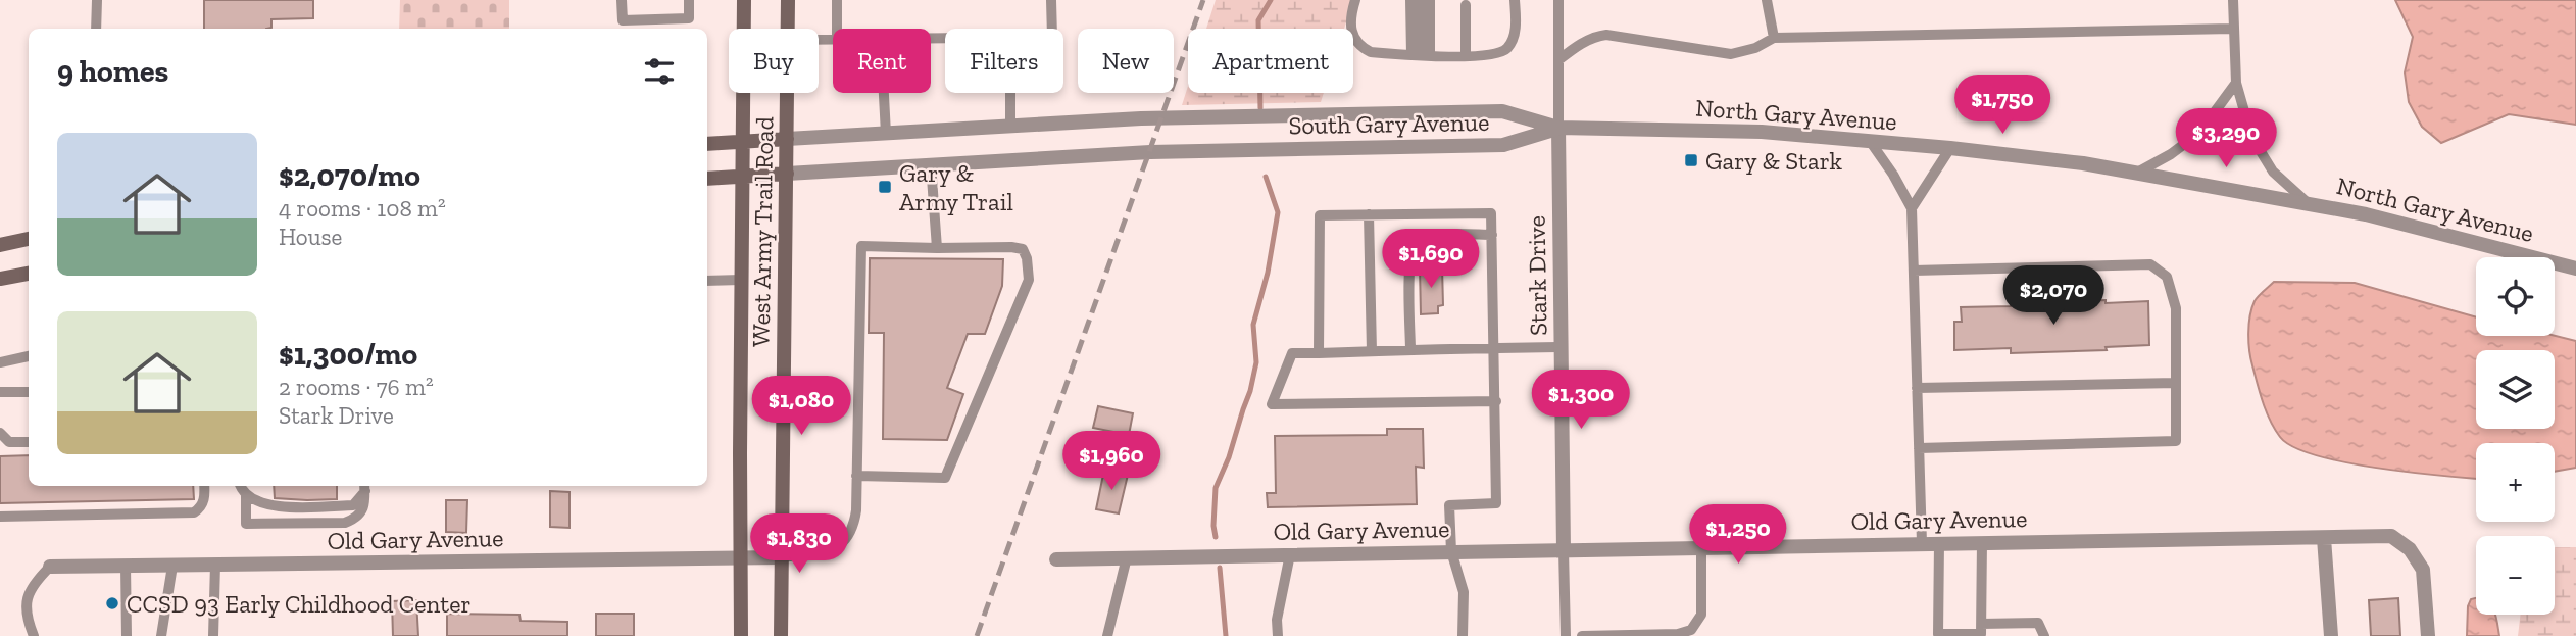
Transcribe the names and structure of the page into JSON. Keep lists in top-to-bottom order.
{
  "streets": {
    "main road": ["South Gary Avenue", "West Army Trail Road"],
    "street": ["North Gary Avenue", "Stark Drive", "Old Gary Avenue"]
  },
  "crossings": [
    ["North Gary Avenue", "South Gary Avenue"],
    ["North Gary Avenue", "Stark Drive"],
    ["South Gary Avenue", "West Army Trail Road"],
    ["South Gary Avenue", "Stark Drive"],
    ["West Army Trail Road", "Old Gary Avenue"],
    ["Stark Drive", "Old Gary Avenue"]
  ],
  "places": {
    "transit": ["Gary & Stark", "Gary & Army Trail"],
    "other": ["CCSD 93 Early Childhood Center"]
  },
  "page": {
    "chip": [
      "Buy",
      "Rent",
      "Filters",
      "New",
      "Apartment"
    ],
    "heading": "9 homes",
    "price": [
      "$1,750",
      "$3,290",
      "$1,690",
      "$2,070",
      "$1,300",
      "$1,080",
      "$1,960",
      "$1,250",
      "$1,830"
    ],
    "list": [
      {
        "name": "$2,070/mo",
        "note": "4 rooms · 108 m² · House"
      },
      {
        "name": "$1,300/mo",
        "note": "2 rooms · 76 m² · Stark Drive"
      }
    ],
    "map_buttons": ["+", "−"]
  }
}
